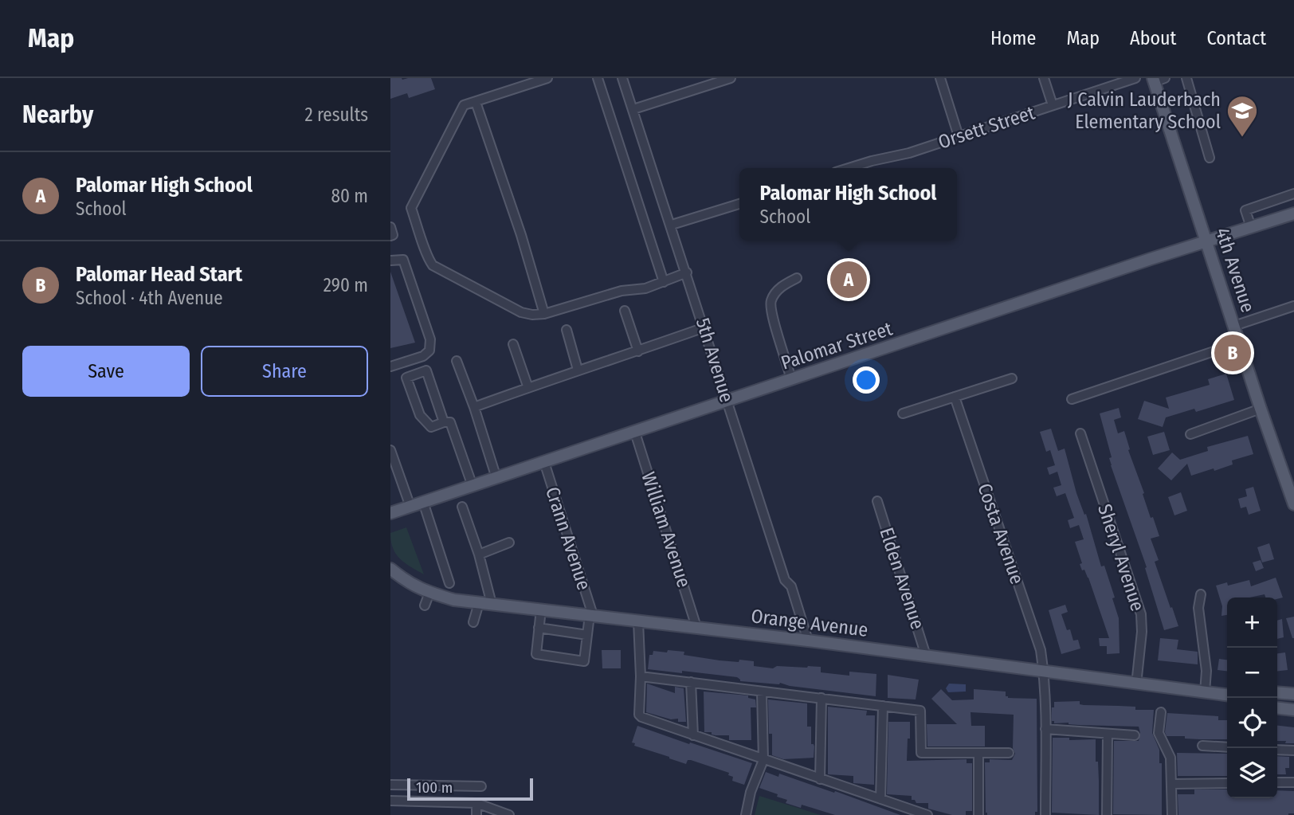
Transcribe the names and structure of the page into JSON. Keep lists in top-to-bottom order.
{
  "streets": {
    "main road": ["4th Avenue", "Palomar Street", "Orange Avenue"],
    "street": [
      "Orsett Street",
      "5th Avenue",
      "William Avenue",
      "Costa Avenue",
      "Crann Avenue",
      "Sheryl Avenue",
      "Elden Avenue"
    ]
  },
  "crossings": [
    ["4th Avenue", "Palomar Street"],
    ["Palomar Street", "5th Avenue"],
    ["Palomar Street", "William Avenue"],
    ["Palomar Street", "Crann Avenue"],
    ["5th Avenue", "Orange Avenue"],
    ["William Avenue", "Orange Avenue"],
    ["Costa Avenue", "Orange Avenue"],
    ["Crann Avenue", "Orange Avenue"],
    ["Sheryl Avenue", "Orange Avenue"],
    ["Elden Avenue", "Orange Avenue"]
  ],
  "places": {
    "school or university": ["J Calvin Lauderbach Elementary School"]
  },
  "scale_bar": "100 m",
  "page": {
    "header": "Map",
    "nav": [
      "Home",
      "Map",
      "About",
      "Contact"
    ],
    "heading": ["Nearby", "2 results"],
    "list": [
      {
        "mark": "A",
        "name": "Palomar High School",
        "note": "School",
        "value": "80 m"
      },
      {
        "mark": "B",
        "name": "Palomar Head Start",
        "note": "School · 4th Avenue",
        "value": "290 m"
      }
    ],
    "popup": ["Palomar High School", "School"],
    "pins": ["A", "B"],
    "buttons": ["Save", "Share"],
    "map_buttons": ["+", "−"],
    "scale": "100 m"
  }
}
